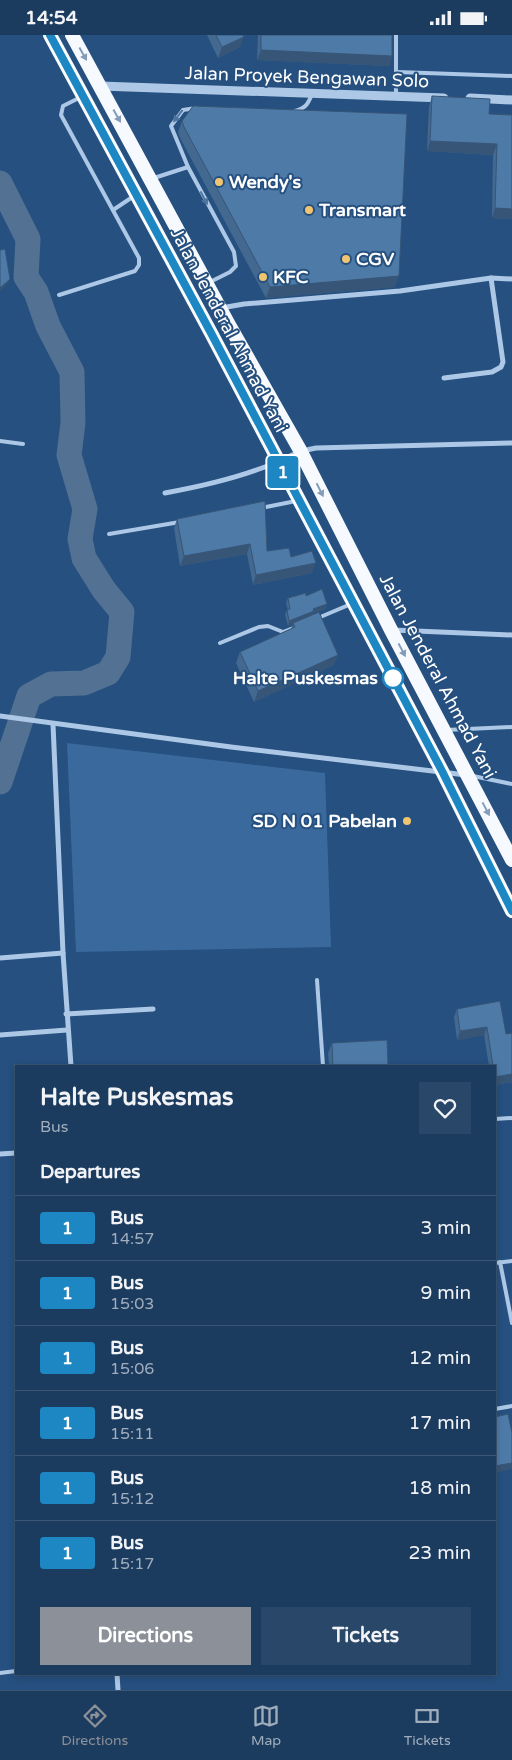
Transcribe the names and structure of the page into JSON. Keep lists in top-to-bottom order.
{
  "streets": {
    "highway": ["Jalan Jenderal Ahmad Yani"],
    "street": ["Jalan Proyek Bengawan Solo"]
  },
  "crossings": [
    ["Jalan Proyek Bengawan Solo", "Jalan Jenderal Ahmad Yani"]
  ],
  "places": [
    "Wendy's",
    "Transmart",
    "CGV",
    "KFC",
    "Halte Puskesmas",
    "SD N 01 Pabelan"
  ],
  "lines": ["bus line 1"],
  "page": {
    "status": "14:54",
    "on_map": "1",
    "heading": [
      ["Halte Puskesmas", "Bus"],
      "Departures"
    ],
    "list": [
      {
        "mark": "1",
        "name": "Bus",
        "note": "14:57",
        "value": "3 min"
      },
      {
        "mark": "1",
        "name": "Bus",
        "note": "15:03",
        "value": "9 min"
      },
      {
        "mark": "1",
        "name": "Bus",
        "note": "15:06",
        "value": "12 min"
      },
      {
        "mark": "1",
        "name": "Bus",
        "note": "15:11",
        "value": "17 min"
      },
      {
        "mark": "1",
        "name": "Bus",
        "note": "15:12",
        "value": "18 min"
      },
      {
        "mark": "1",
        "name": "Bus",
        "note": "15:17",
        "value": "23 min"
      }
    ],
    "buttons": ["Directions", "Tickets"],
    "tabs": ["Directions", "Map", "Tickets"]
  }
}
